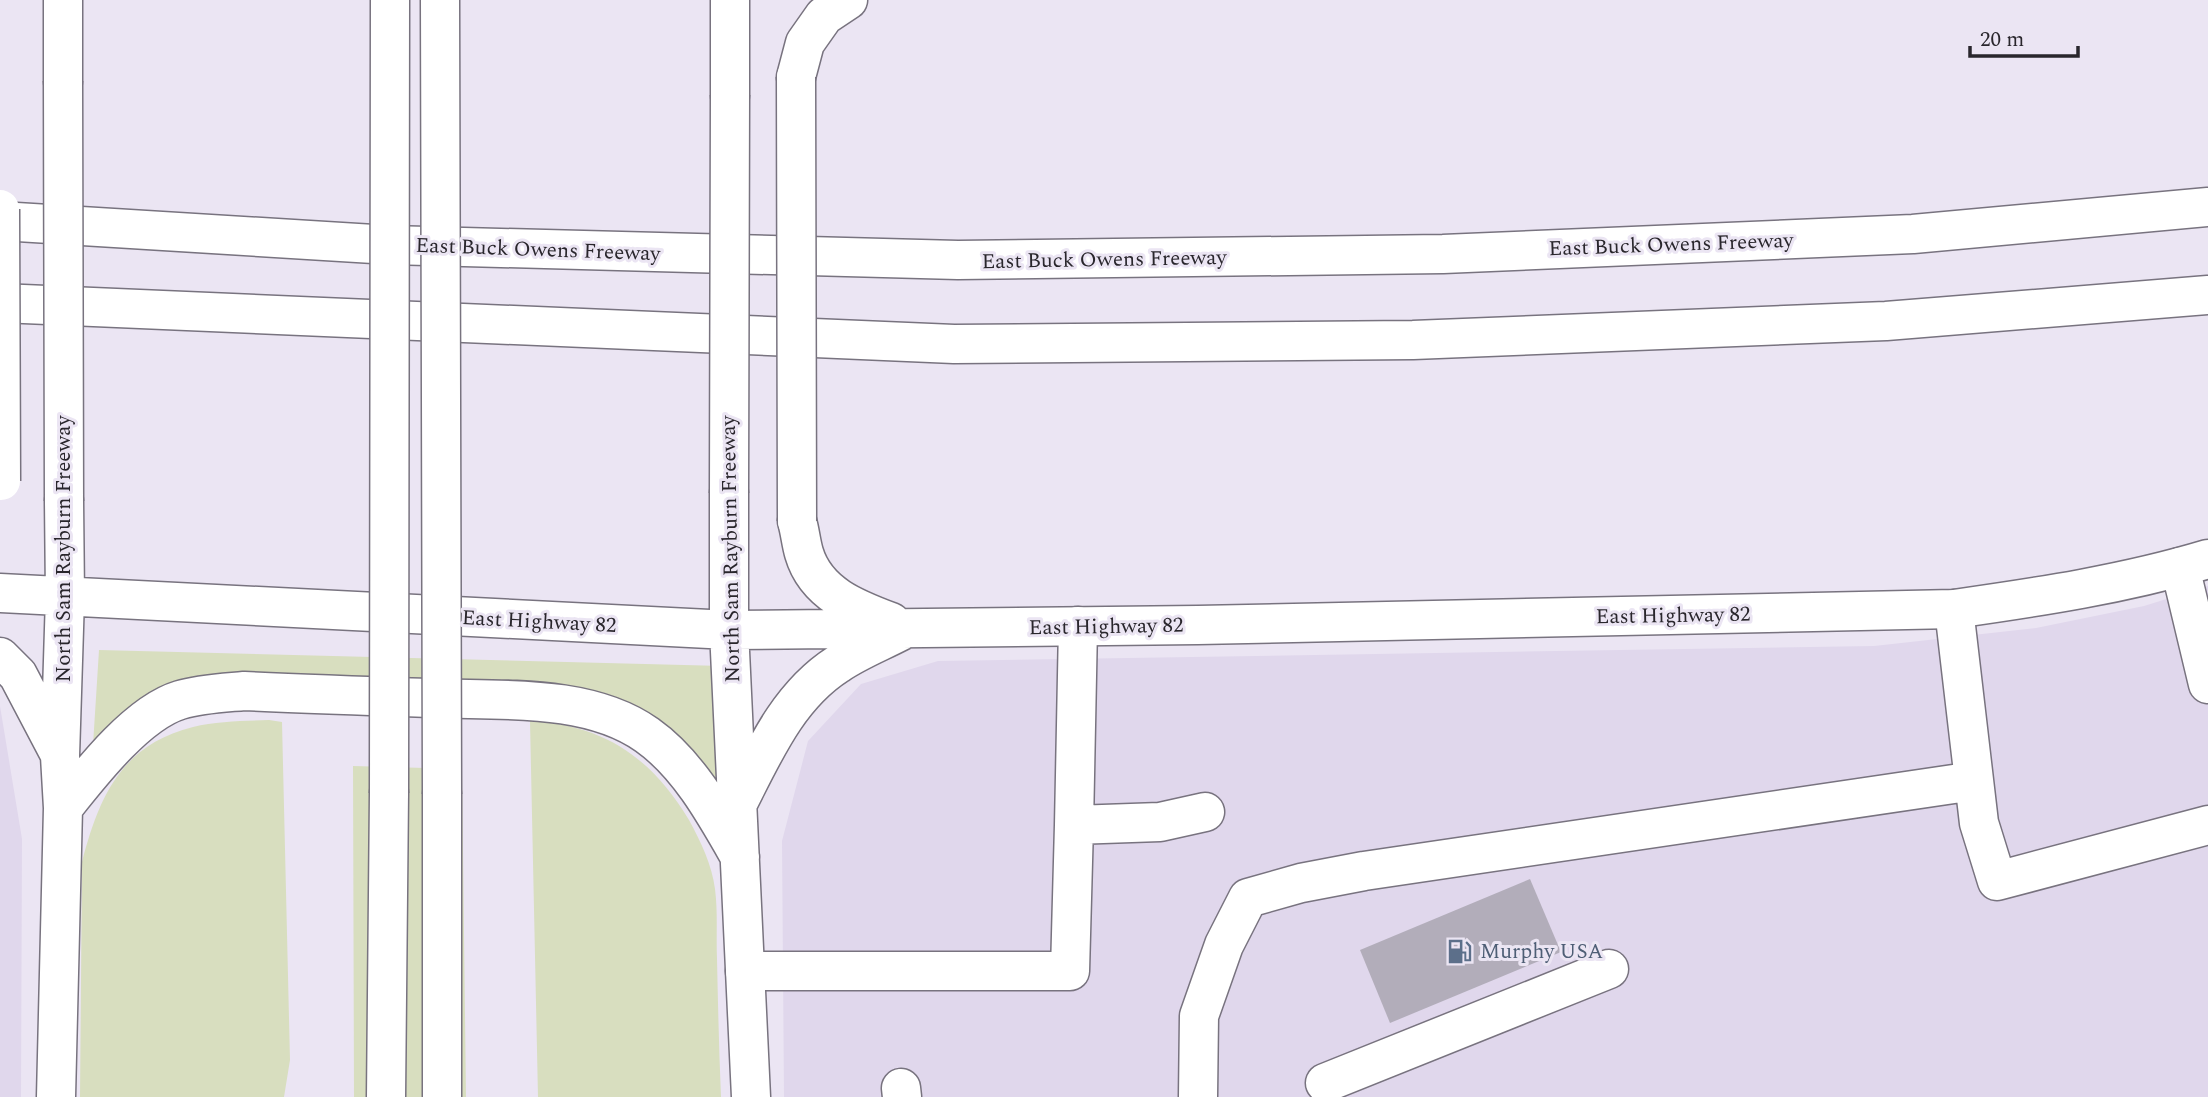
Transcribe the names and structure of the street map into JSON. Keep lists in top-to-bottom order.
{
  "streets": {
    "main road": ["East Buck Owens Freeway", "North Sam Rayburn Freeway", "East Highway 82"]
  },
  "crossings": [
    ["North Sam Rayburn Freeway", "East Highway 82"]
  ],
  "places": {
    "fuel station": ["Murphy USA"]
  },
  "scale_bar": "20 m"
}
